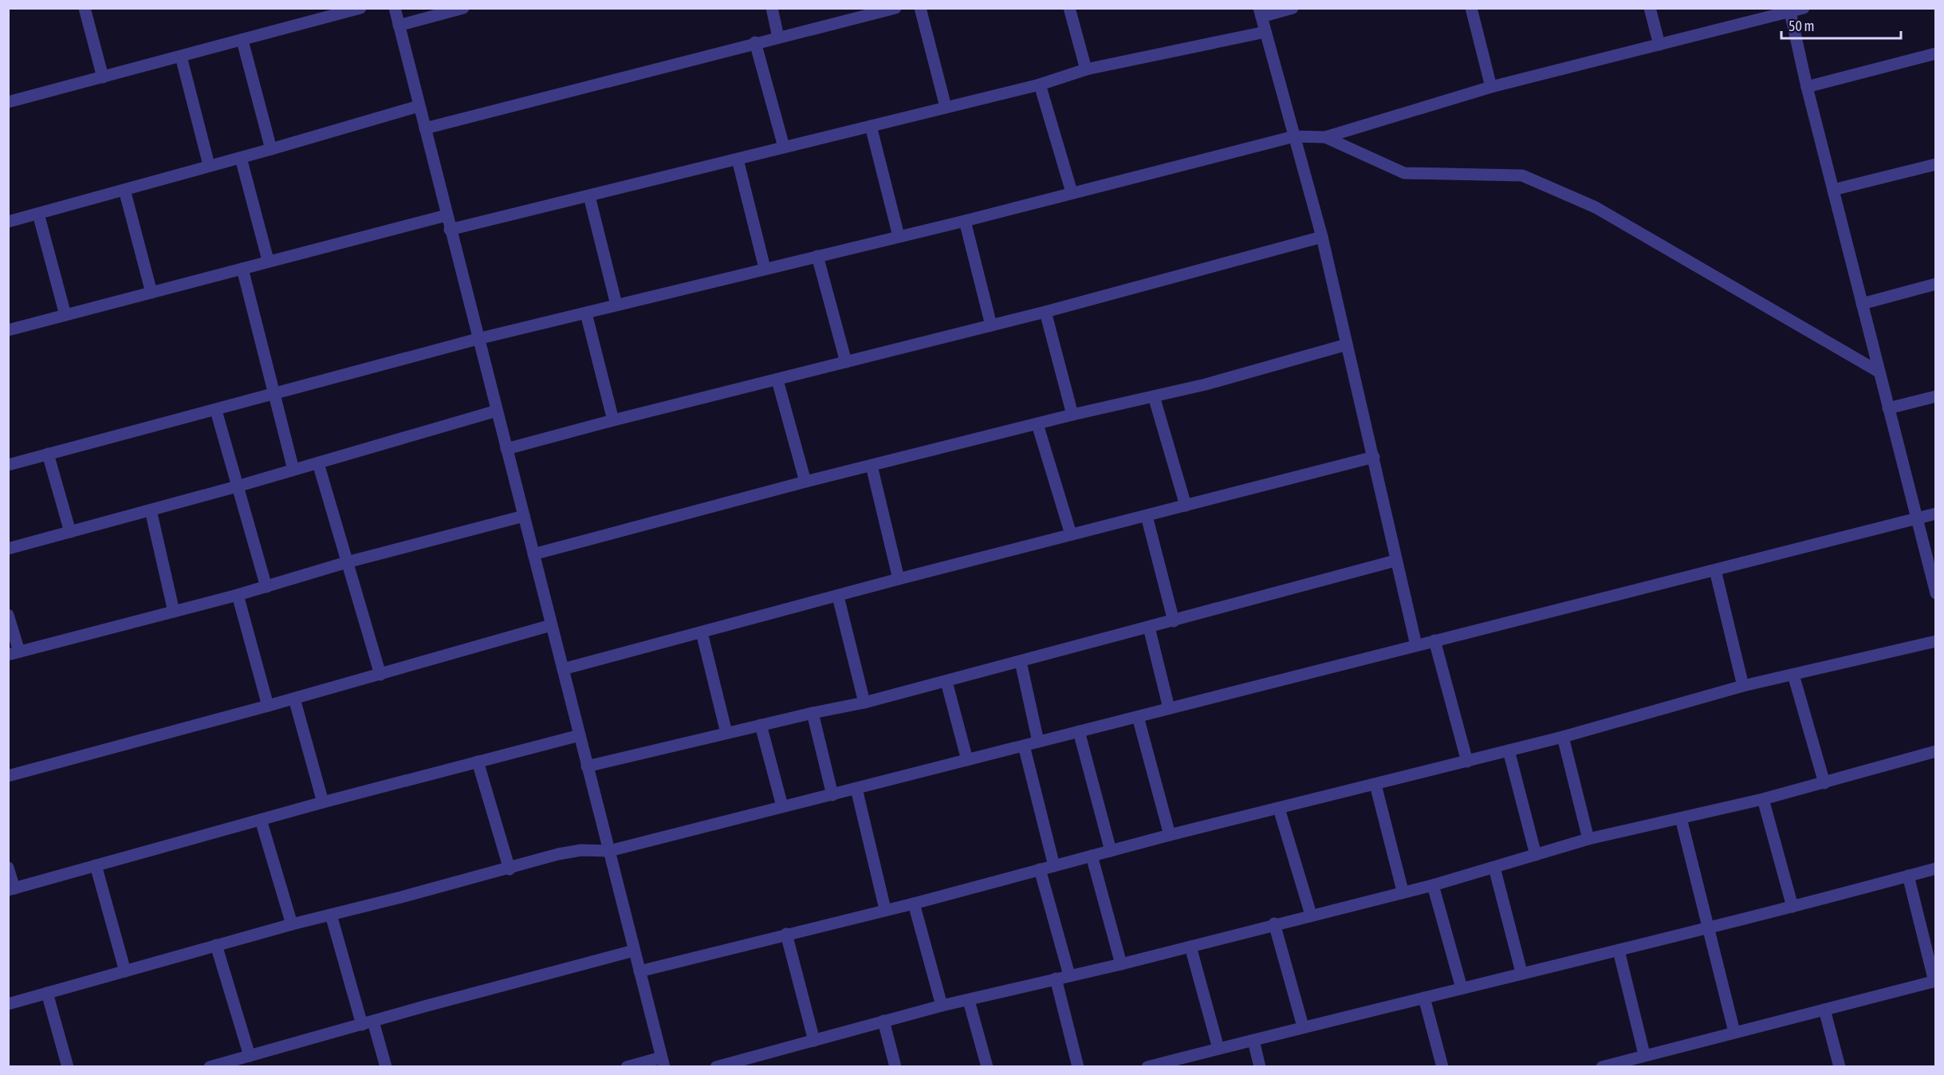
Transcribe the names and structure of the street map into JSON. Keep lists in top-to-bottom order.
{
  "scale_bar": "50 m"
}
